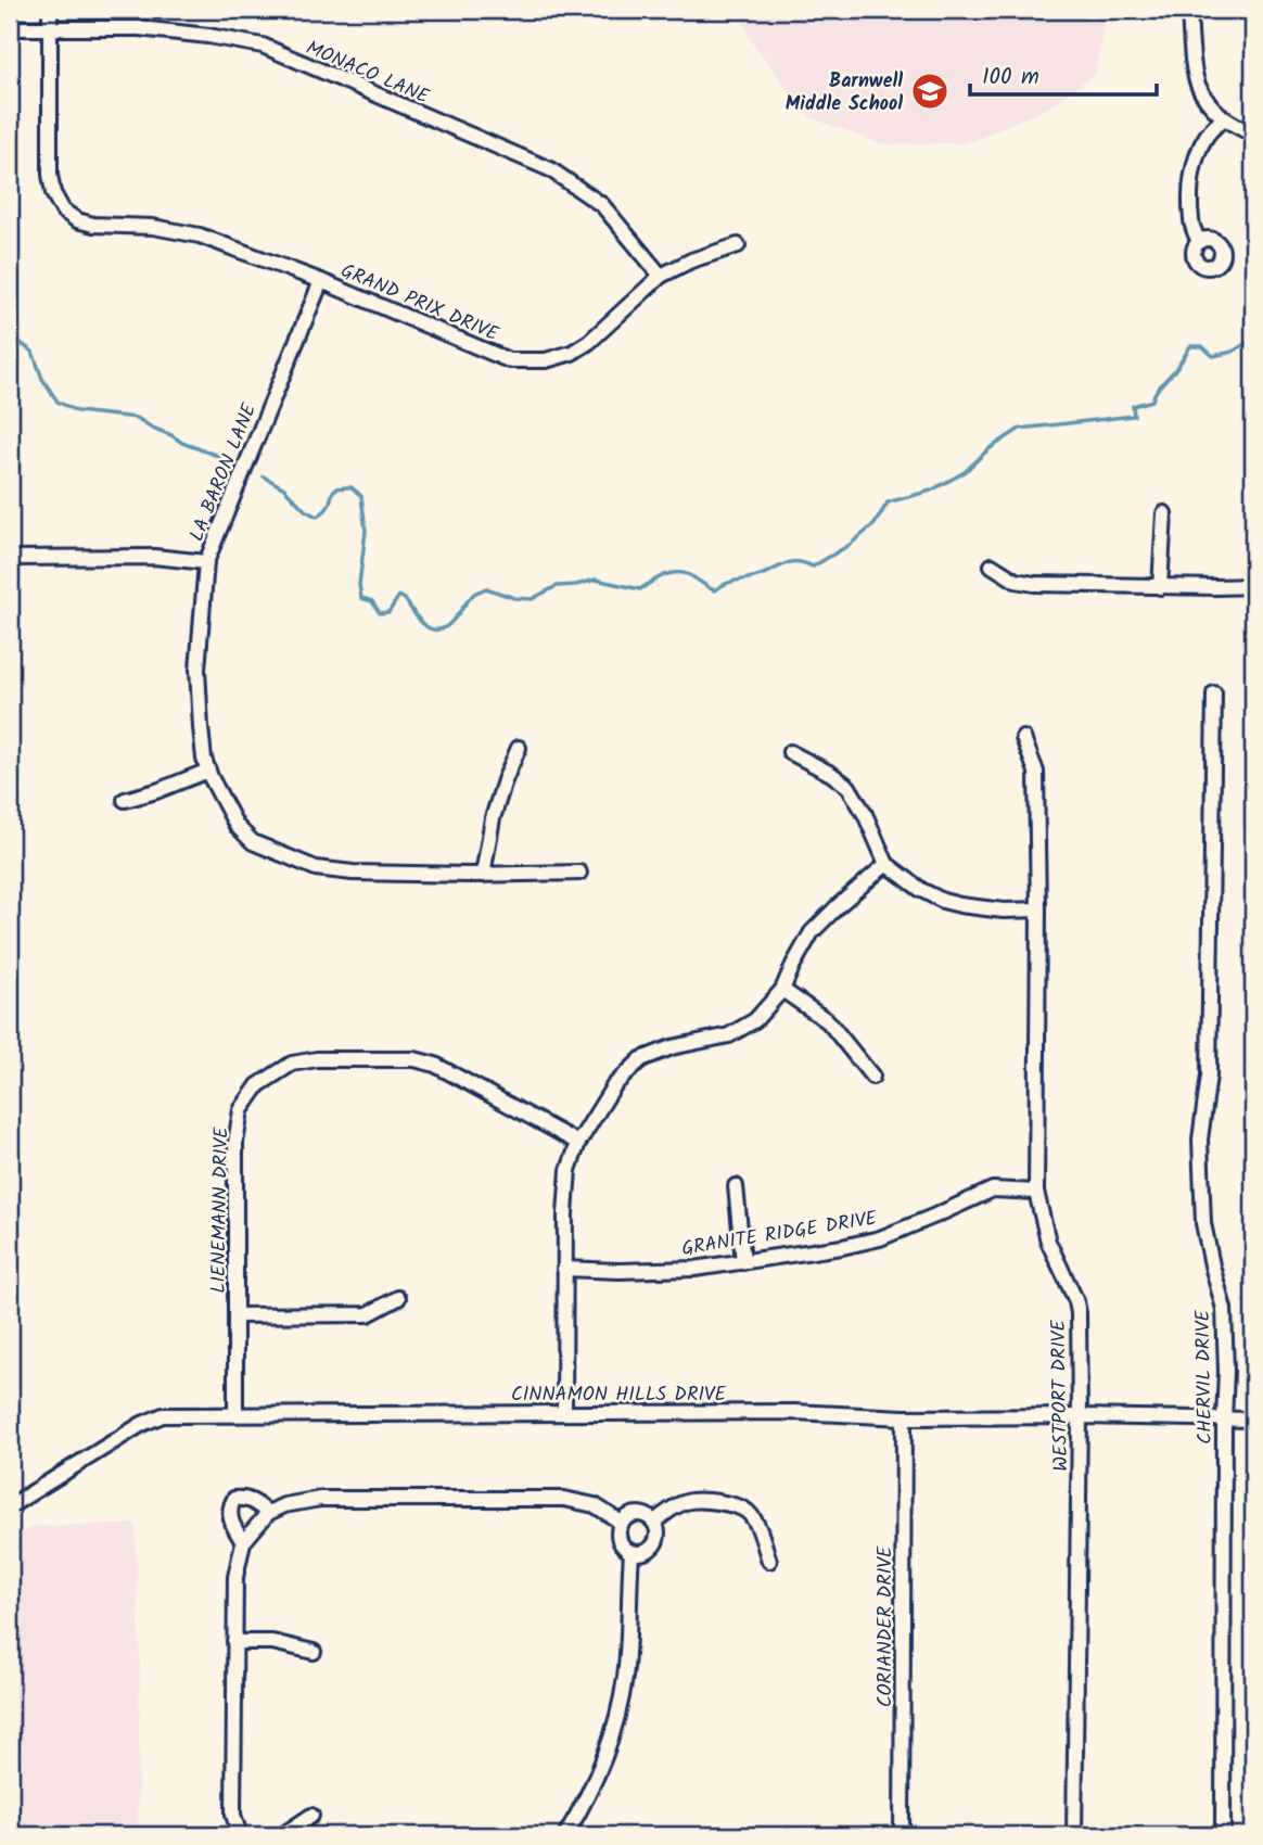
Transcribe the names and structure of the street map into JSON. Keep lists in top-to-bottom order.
{
  "streets": {
    "street": [
      "MONACO LANE",
      "GRAND PRIX DRIVE",
      "LA BARON LANE",
      "LIENEMANN DRIVE",
      "GRANITE RIDGE DRIVE",
      "CHERVIL DRIVE",
      "CINNAMON HILLS DRIVE",
      "WESTPORT DRIVE",
      "CORIANDER DRIVE"
    ]
  },
  "crossings": [
    ["MONACO LANE", "GRAND PRIX DRIVE"],
    ["GRAND PRIX DRIVE", "LA BARON LANE"],
    ["LIENEMANN DRIVE", "CINNAMON HILLS DRIVE"],
    ["GRANITE RIDGE DRIVE", "WESTPORT DRIVE"],
    ["CHERVIL DRIVE", "CINNAMON HILLS DRIVE"],
    ["CINNAMON HILLS DRIVE", "WESTPORT DRIVE"],
    ["CINNAMON HILLS DRIVE", "CORIANDER DRIVE"]
  ],
  "places": {
    "school or university": ["Barnwell Middle School"]
  },
  "scale_bar": "100 m"
}
